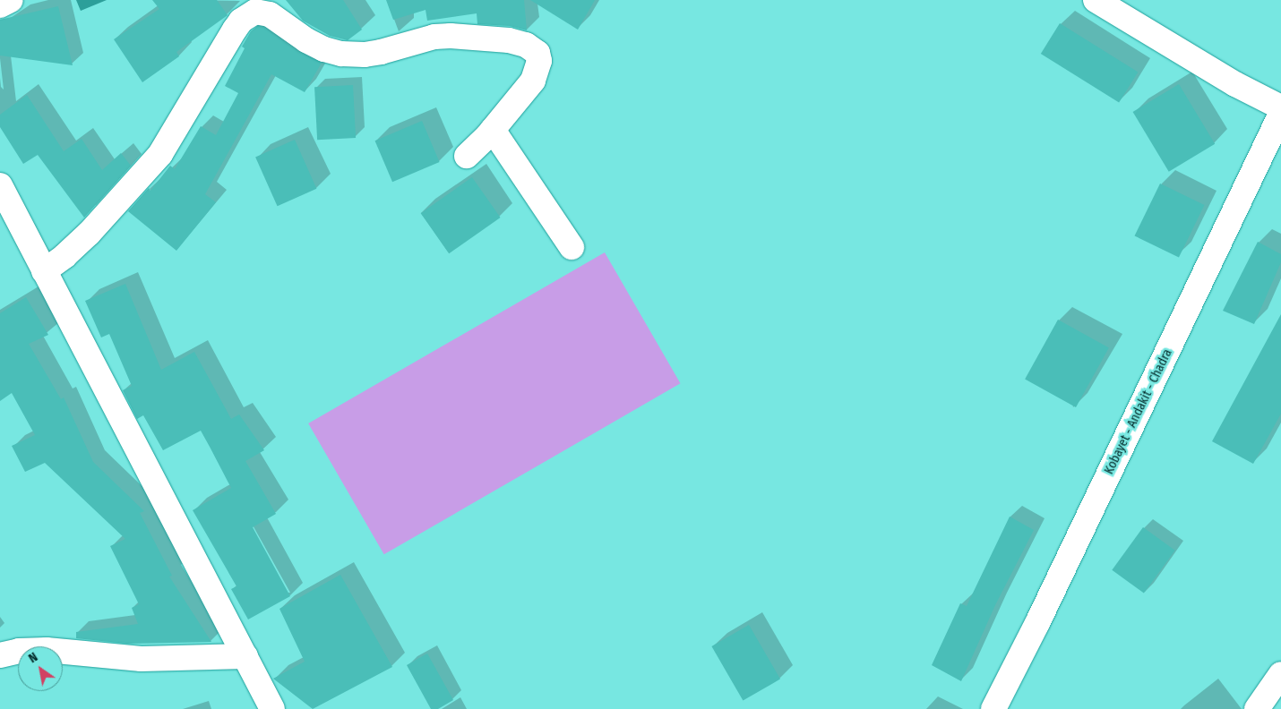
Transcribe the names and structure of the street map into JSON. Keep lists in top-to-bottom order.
{
  "streets": {
    "street": ["Kobayet - Andakit - Chadra"]
  },
  "north": "top left"
}
